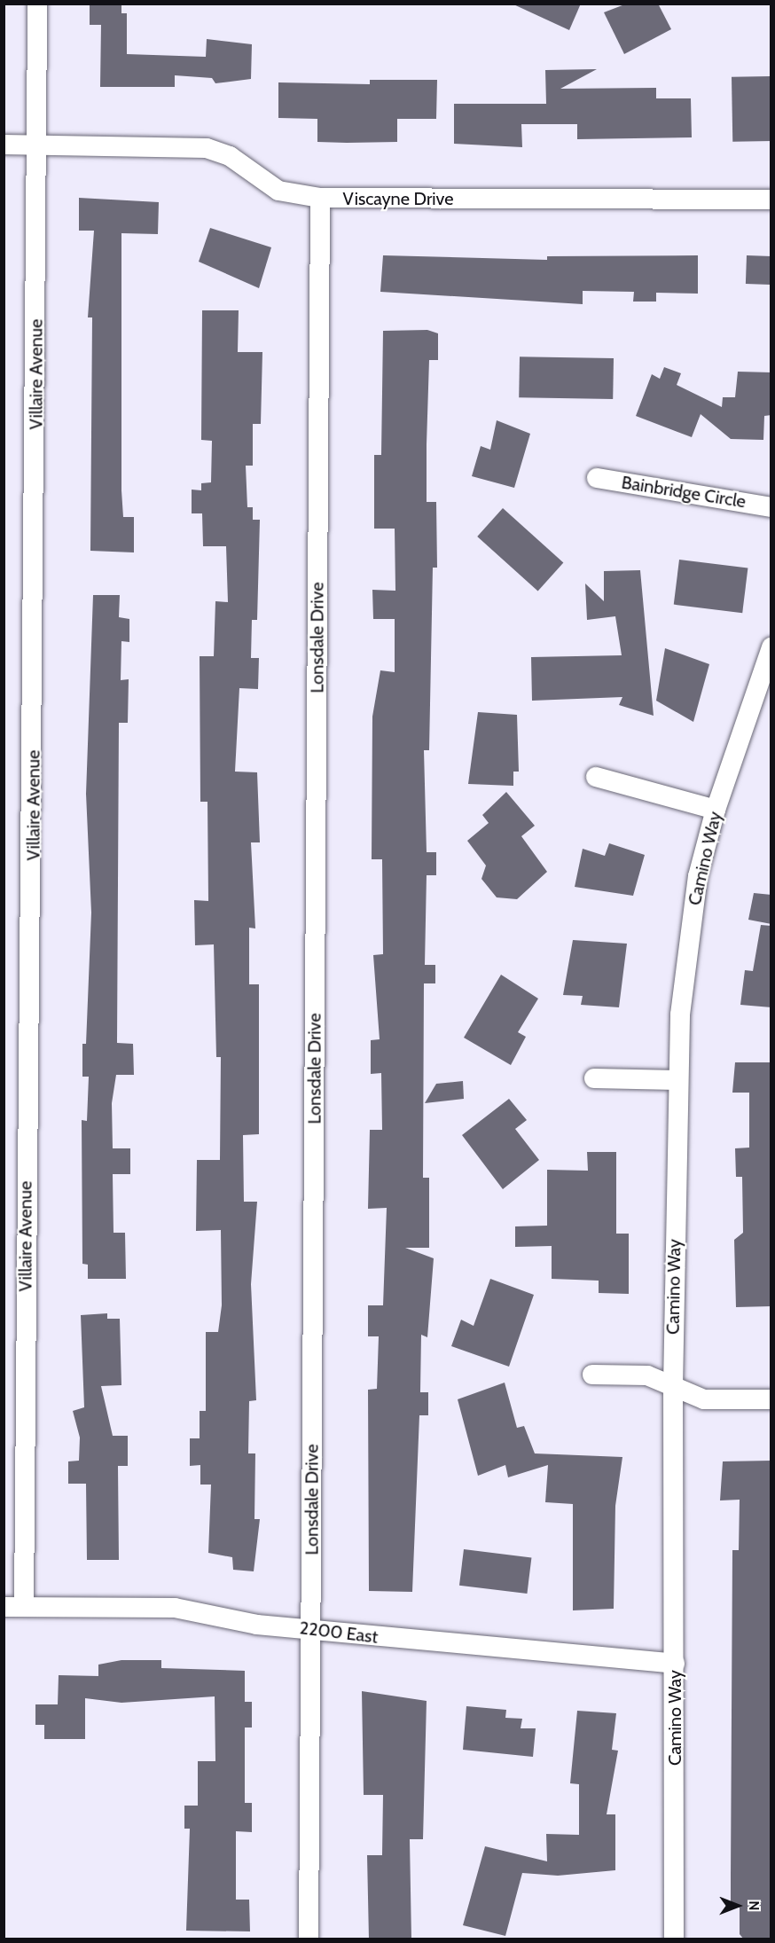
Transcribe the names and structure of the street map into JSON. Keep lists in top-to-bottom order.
{
  "streets": {
    "street": [
      "Viscayne Drive",
      "Villaire Avenue",
      "Bainbridge Circle",
      "Lonsdale Drive",
      "Camino Way",
      "2200 East"
    ]
  },
  "crossings": [
    ["Viscayne Drive", "Villaire Avenue"],
    ["Viscayne Drive", "Lonsdale Drive"],
    ["Villaire Avenue", "2200 East"],
    ["Lonsdale Drive", "2200 East"],
    ["Camino Way", "2200 East"]
  ],
  "north": "right"
}
